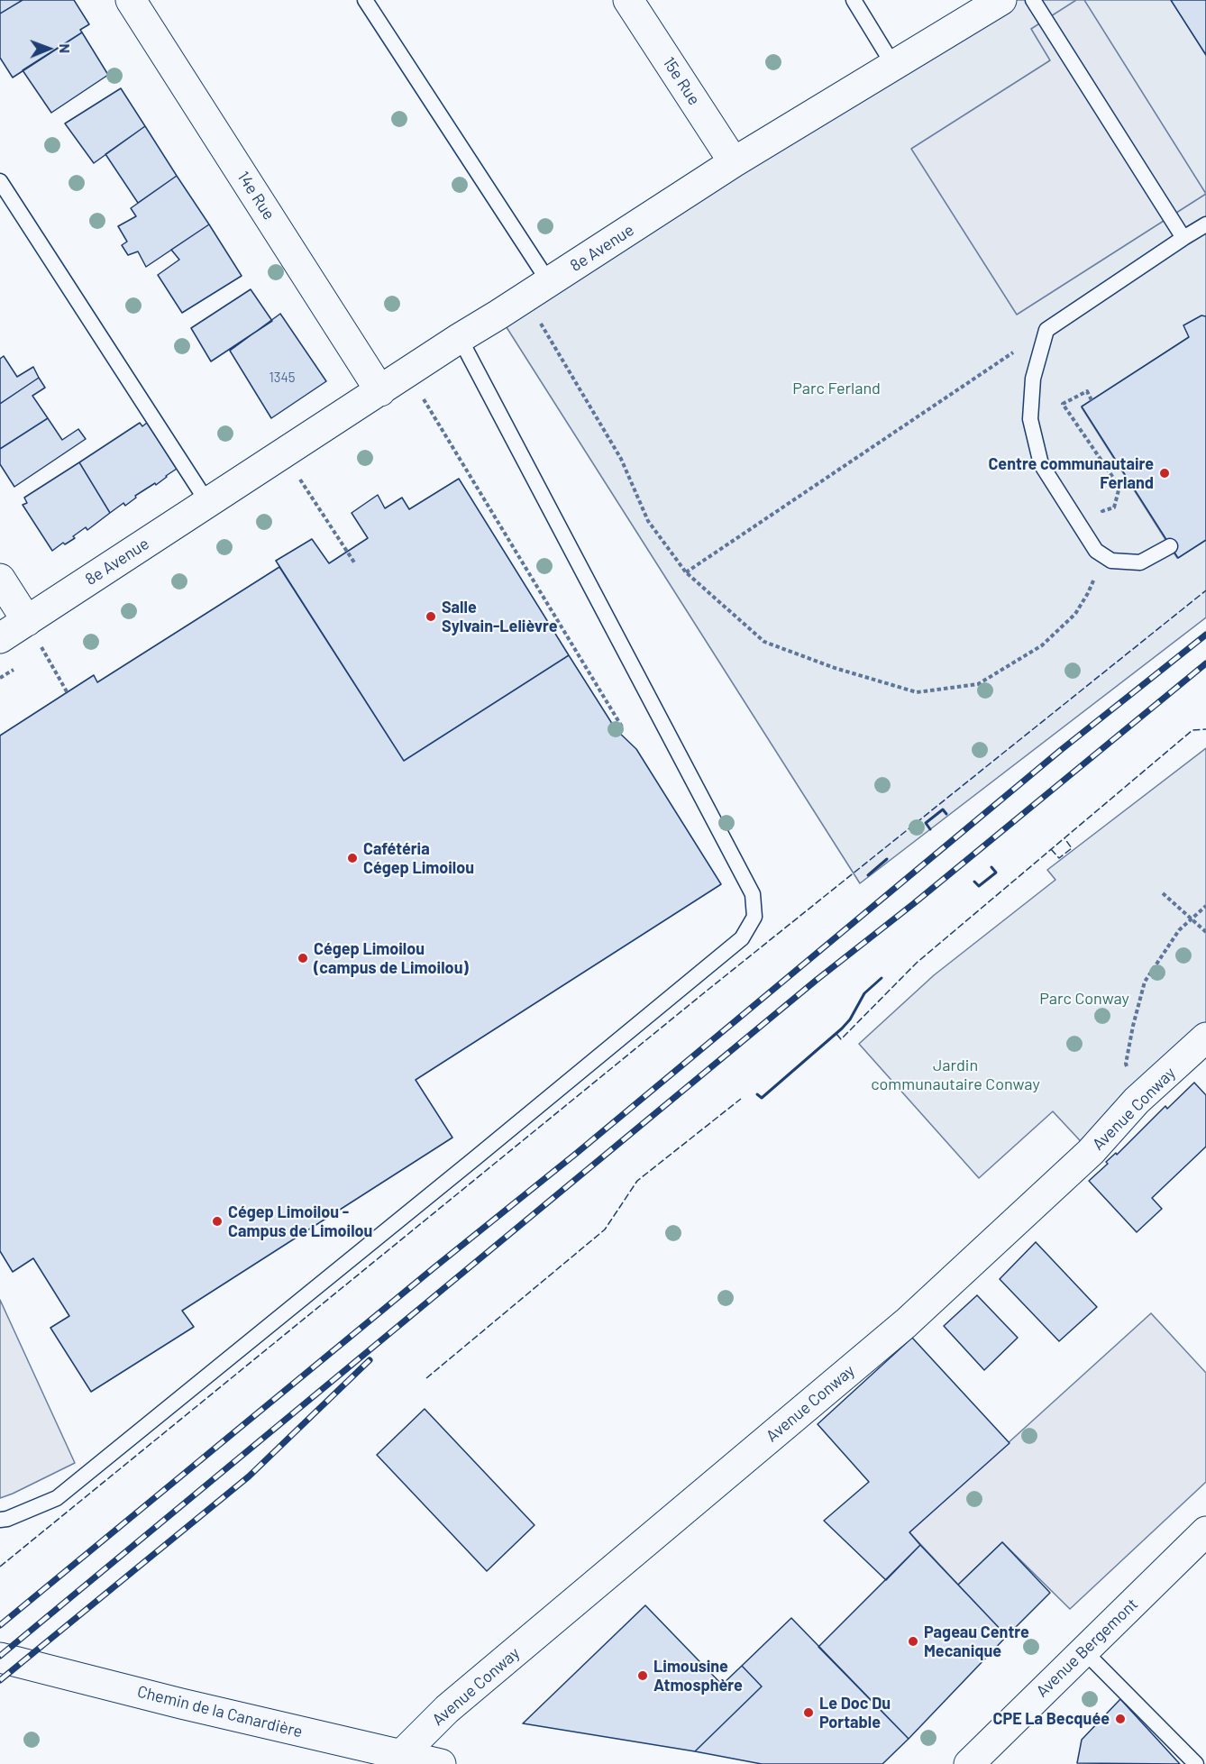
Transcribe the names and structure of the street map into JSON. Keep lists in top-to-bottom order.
{
  "streets": {
    "street": [
      "15e Rue",
      "14e Rue",
      "8e Avenue",
      "Avenue Conway",
      "Avenue Bergemont",
      "Chemin de la Canardière"
    ]
  },
  "crossings": [
    ["15e Rue", "8e Avenue"],
    ["14e Rue", "8e Avenue"],
    ["Avenue Conway", "Chemin de la Canardière"]
  ],
  "parks": ["Parc Ferland", "Parc Conway", "Jardin communautaire Conway"],
  "places": [
    "Centre communautaire Ferland",
    "Salle Sylvain-Lelièvre",
    "Cafétéria Cégep Limoilou",
    "Cégep Limoilou (campus de Limoilou)",
    "Cégep Limoilou - Campus de Limoilou",
    "Pageau Centre Mecanique",
    "Limousine Atmosphère",
    "Le Doc Du Portable",
    "CPE La Becquée"
  ],
  "house_numbers": ["1345"],
  "north": "right"
}
